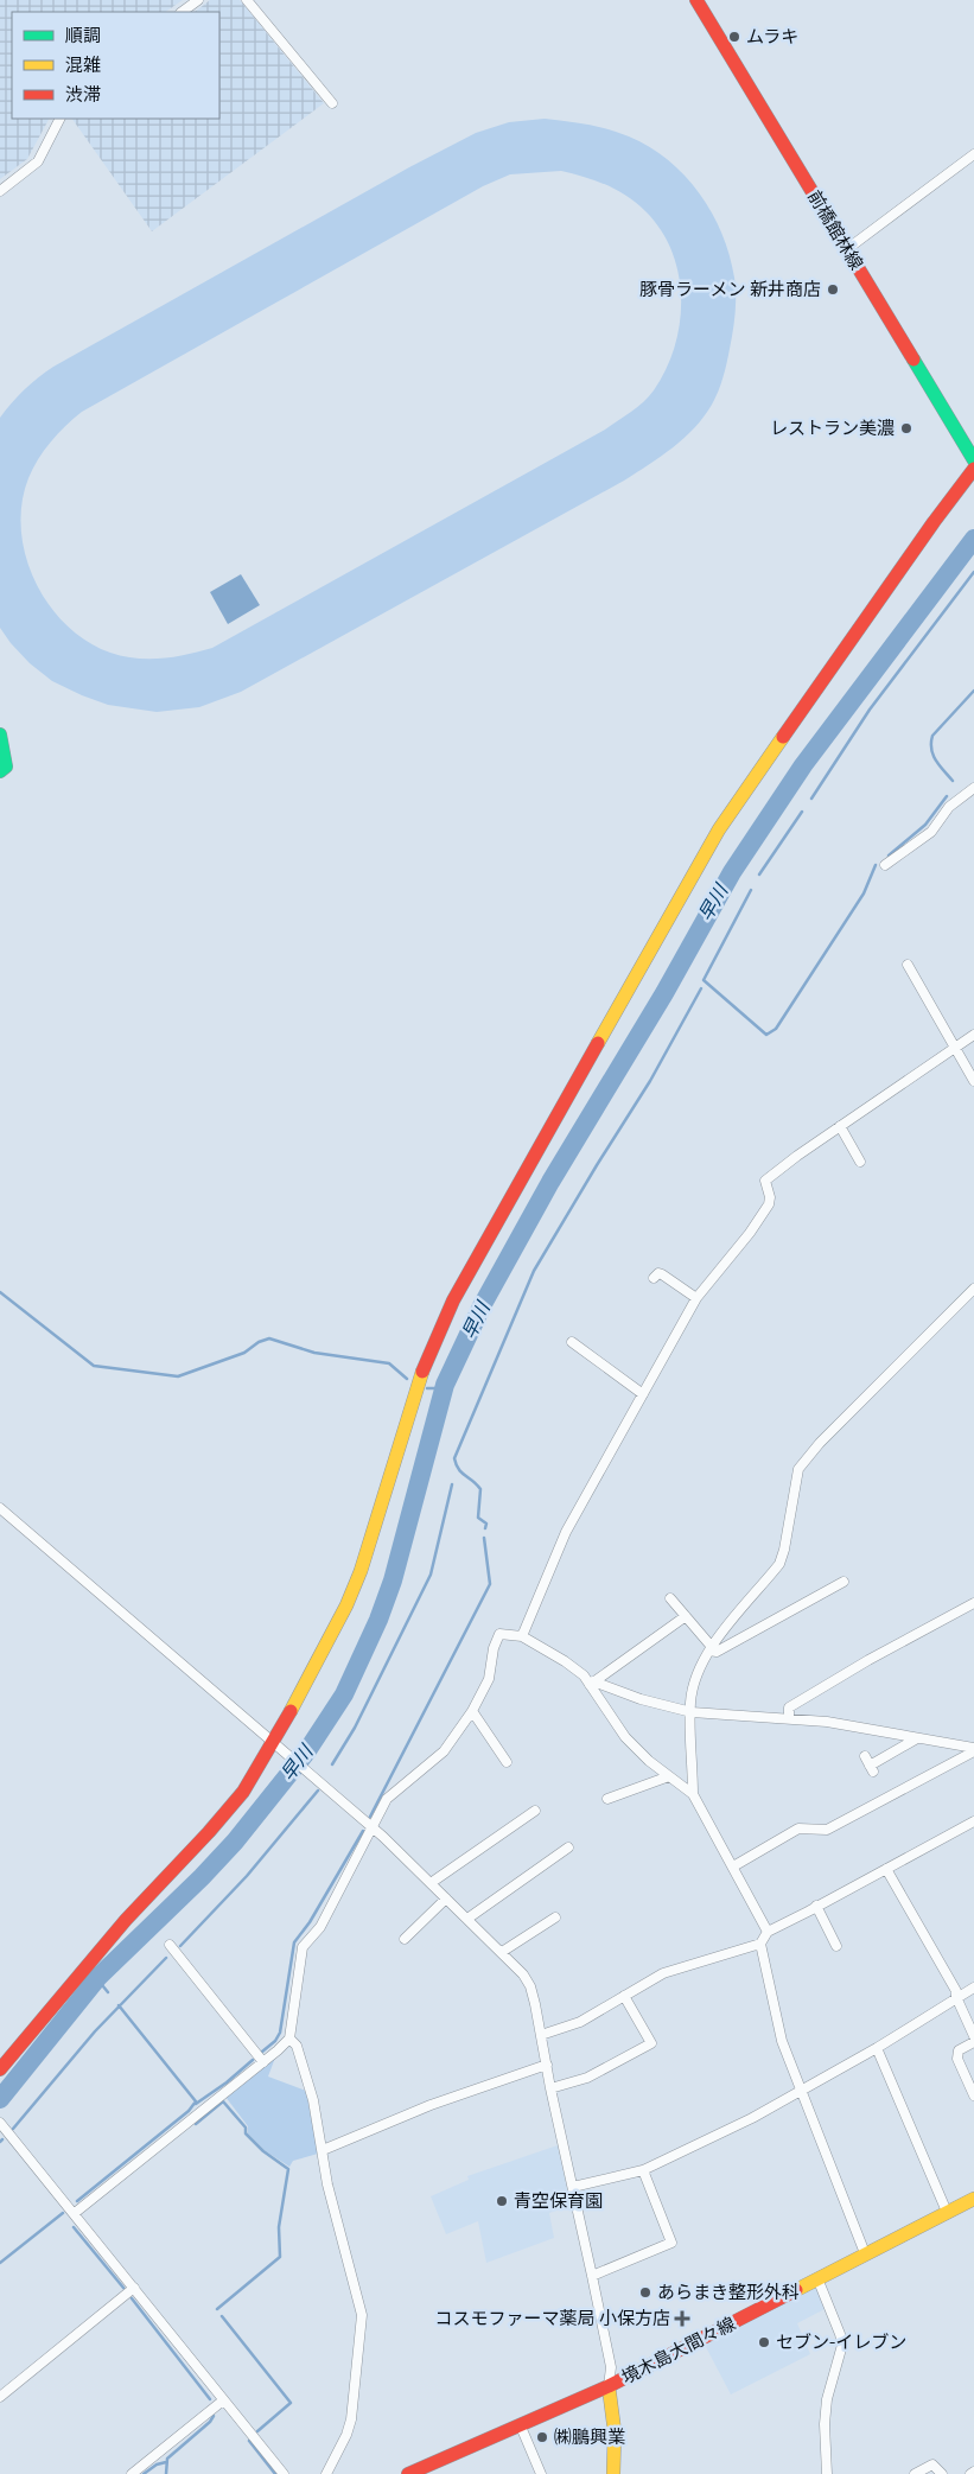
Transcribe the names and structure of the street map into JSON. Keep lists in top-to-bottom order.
{
  "streets": {
    "street": ["前橋館林線", "境木島大間々線"]
  },
  "water": ["早川"],
  "places": {
    "other": [
      "ムラキ",
      "豚骨ラーメン 新井商店",
      "レストラン美濃",
      "青空保育園",
      "あらまき整形外科",
      "セブン-イレブン",
      "㈱鵬興業"
    ],
    "health": ["コスモファーマ薬局 小保方店"]
  },
  "legend": ["順調", "混雑", "渋滞"]
}
